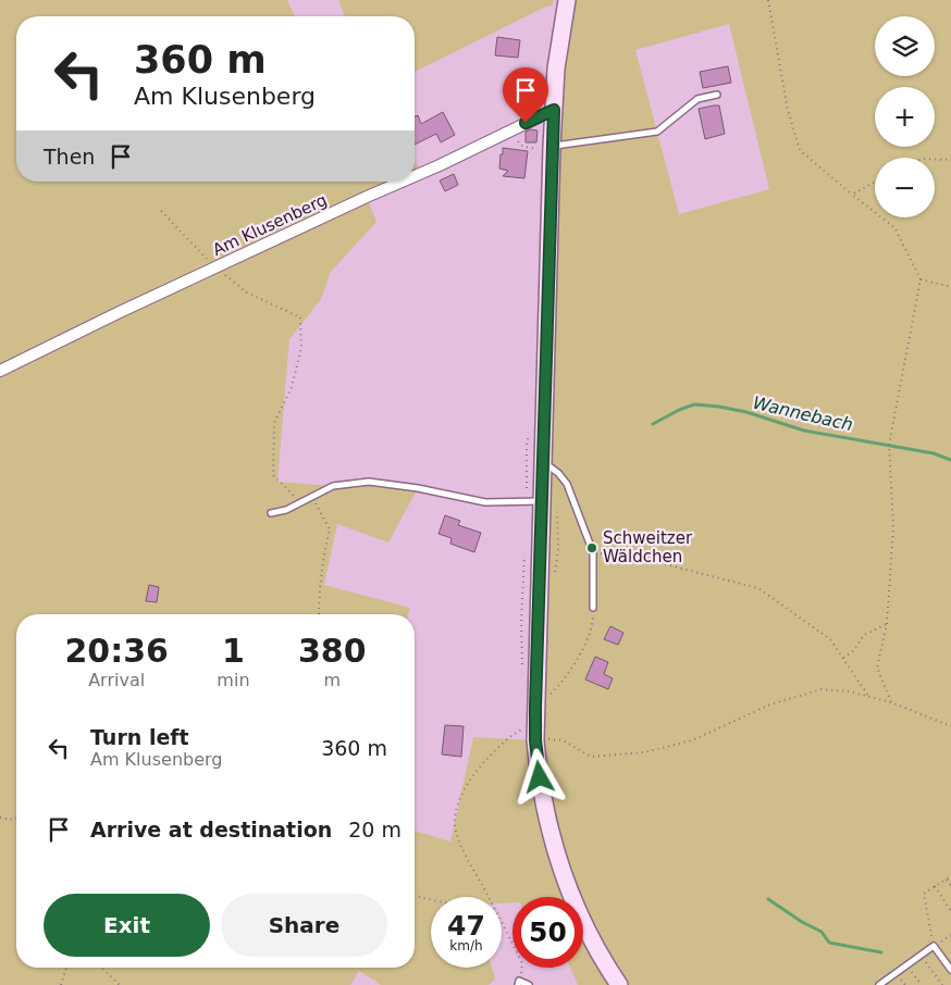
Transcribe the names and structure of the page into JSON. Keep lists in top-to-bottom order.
{
  "streets": {
    "street": ["Am Klusenberg"]
  },
  "water": ["Wannebach"],
  "places": ["Schweitzer Wäldchen"],
  "page": {
    "map_buttons": ["+", "−"],
    "turn": ["360 m", "Am Klusenberg"],
    "then": "Then",
    "eta": [
      "20:36",
      "Arrival",
      "1",
      "min",
      "380",
      "m"
    ],
    "list": [
      {
        "name": "Turn left",
        "note": "Am Klusenberg",
        "value": "360 m"
      },
      {
        "name": "Arrive at destination",
        "value": "20 m"
      }
    ],
    "buttons": ["Exit", "Share"],
    "speed": "47 km/h",
    "limit": "50"
  }
}
